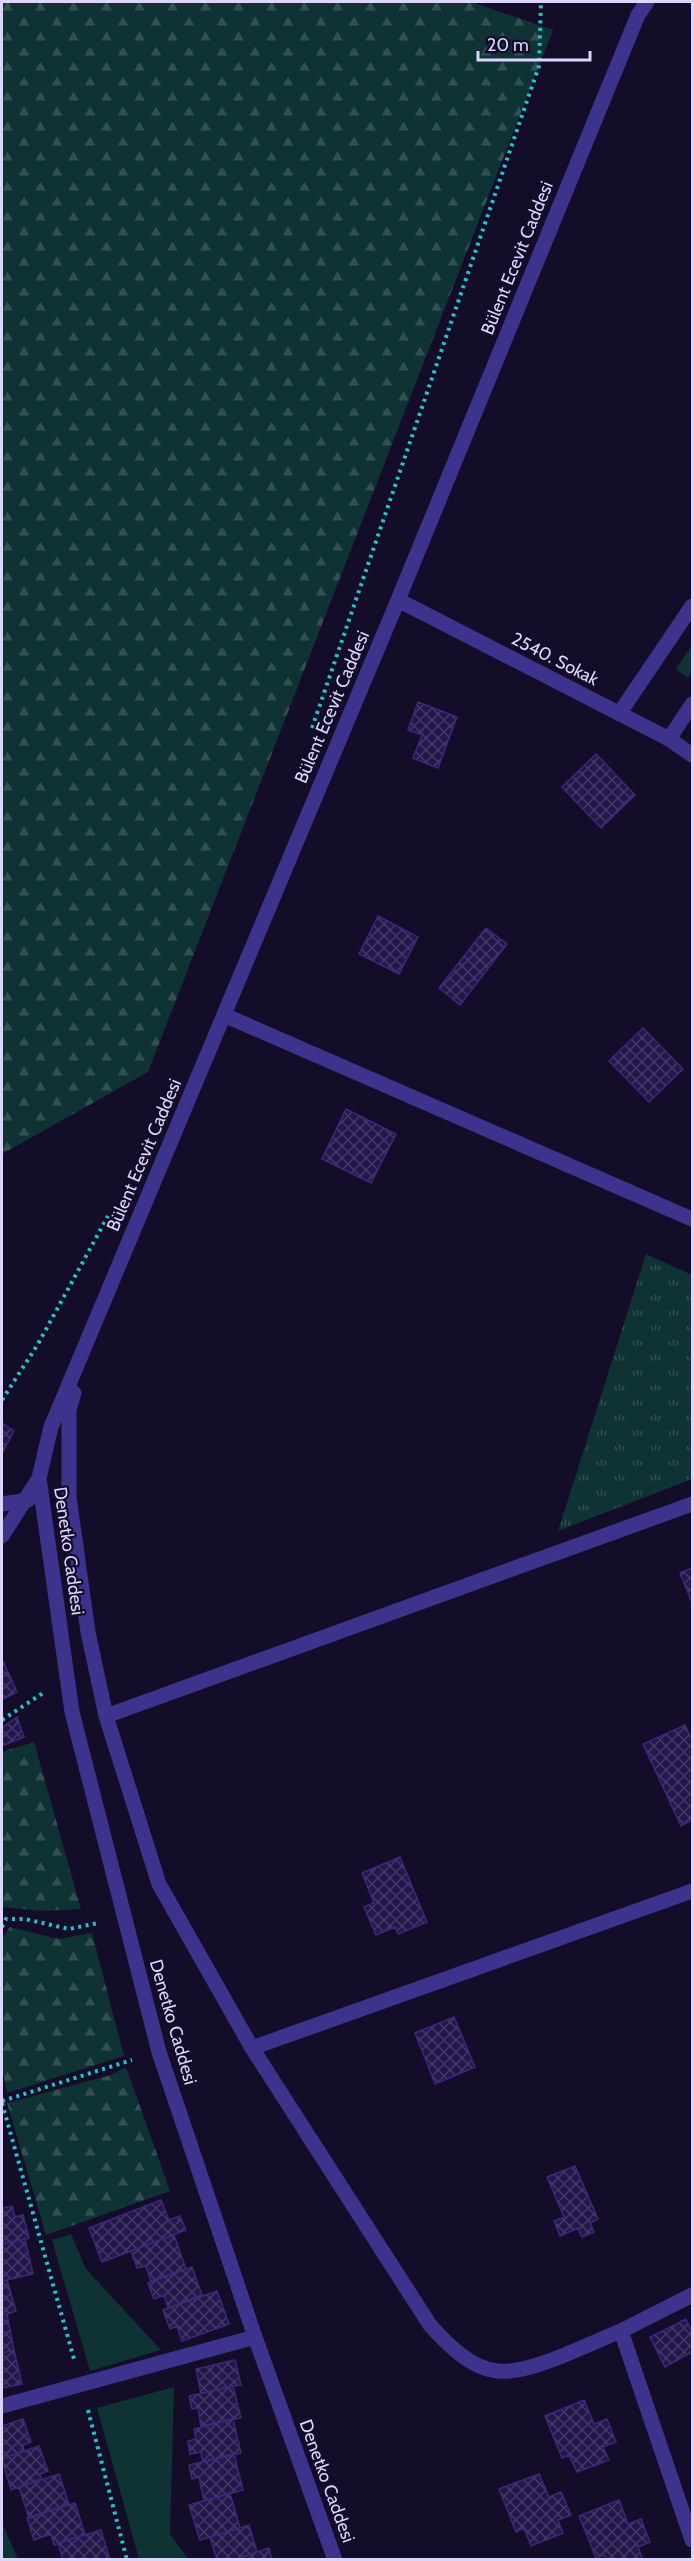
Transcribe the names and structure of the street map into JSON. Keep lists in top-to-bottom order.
{
  "streets": {
    "street": ["Bülent Ecevit Caddesi", "2540. Sokak", "Denetko Caddesi"]
  },
  "crossings": [
    ["Bülent Ecevit Caddesi", "2540. Sokak"],
    ["Bülent Ecevit Caddesi", "Denetko Caddesi"]
  ],
  "scale_bar": "20 m"
}
